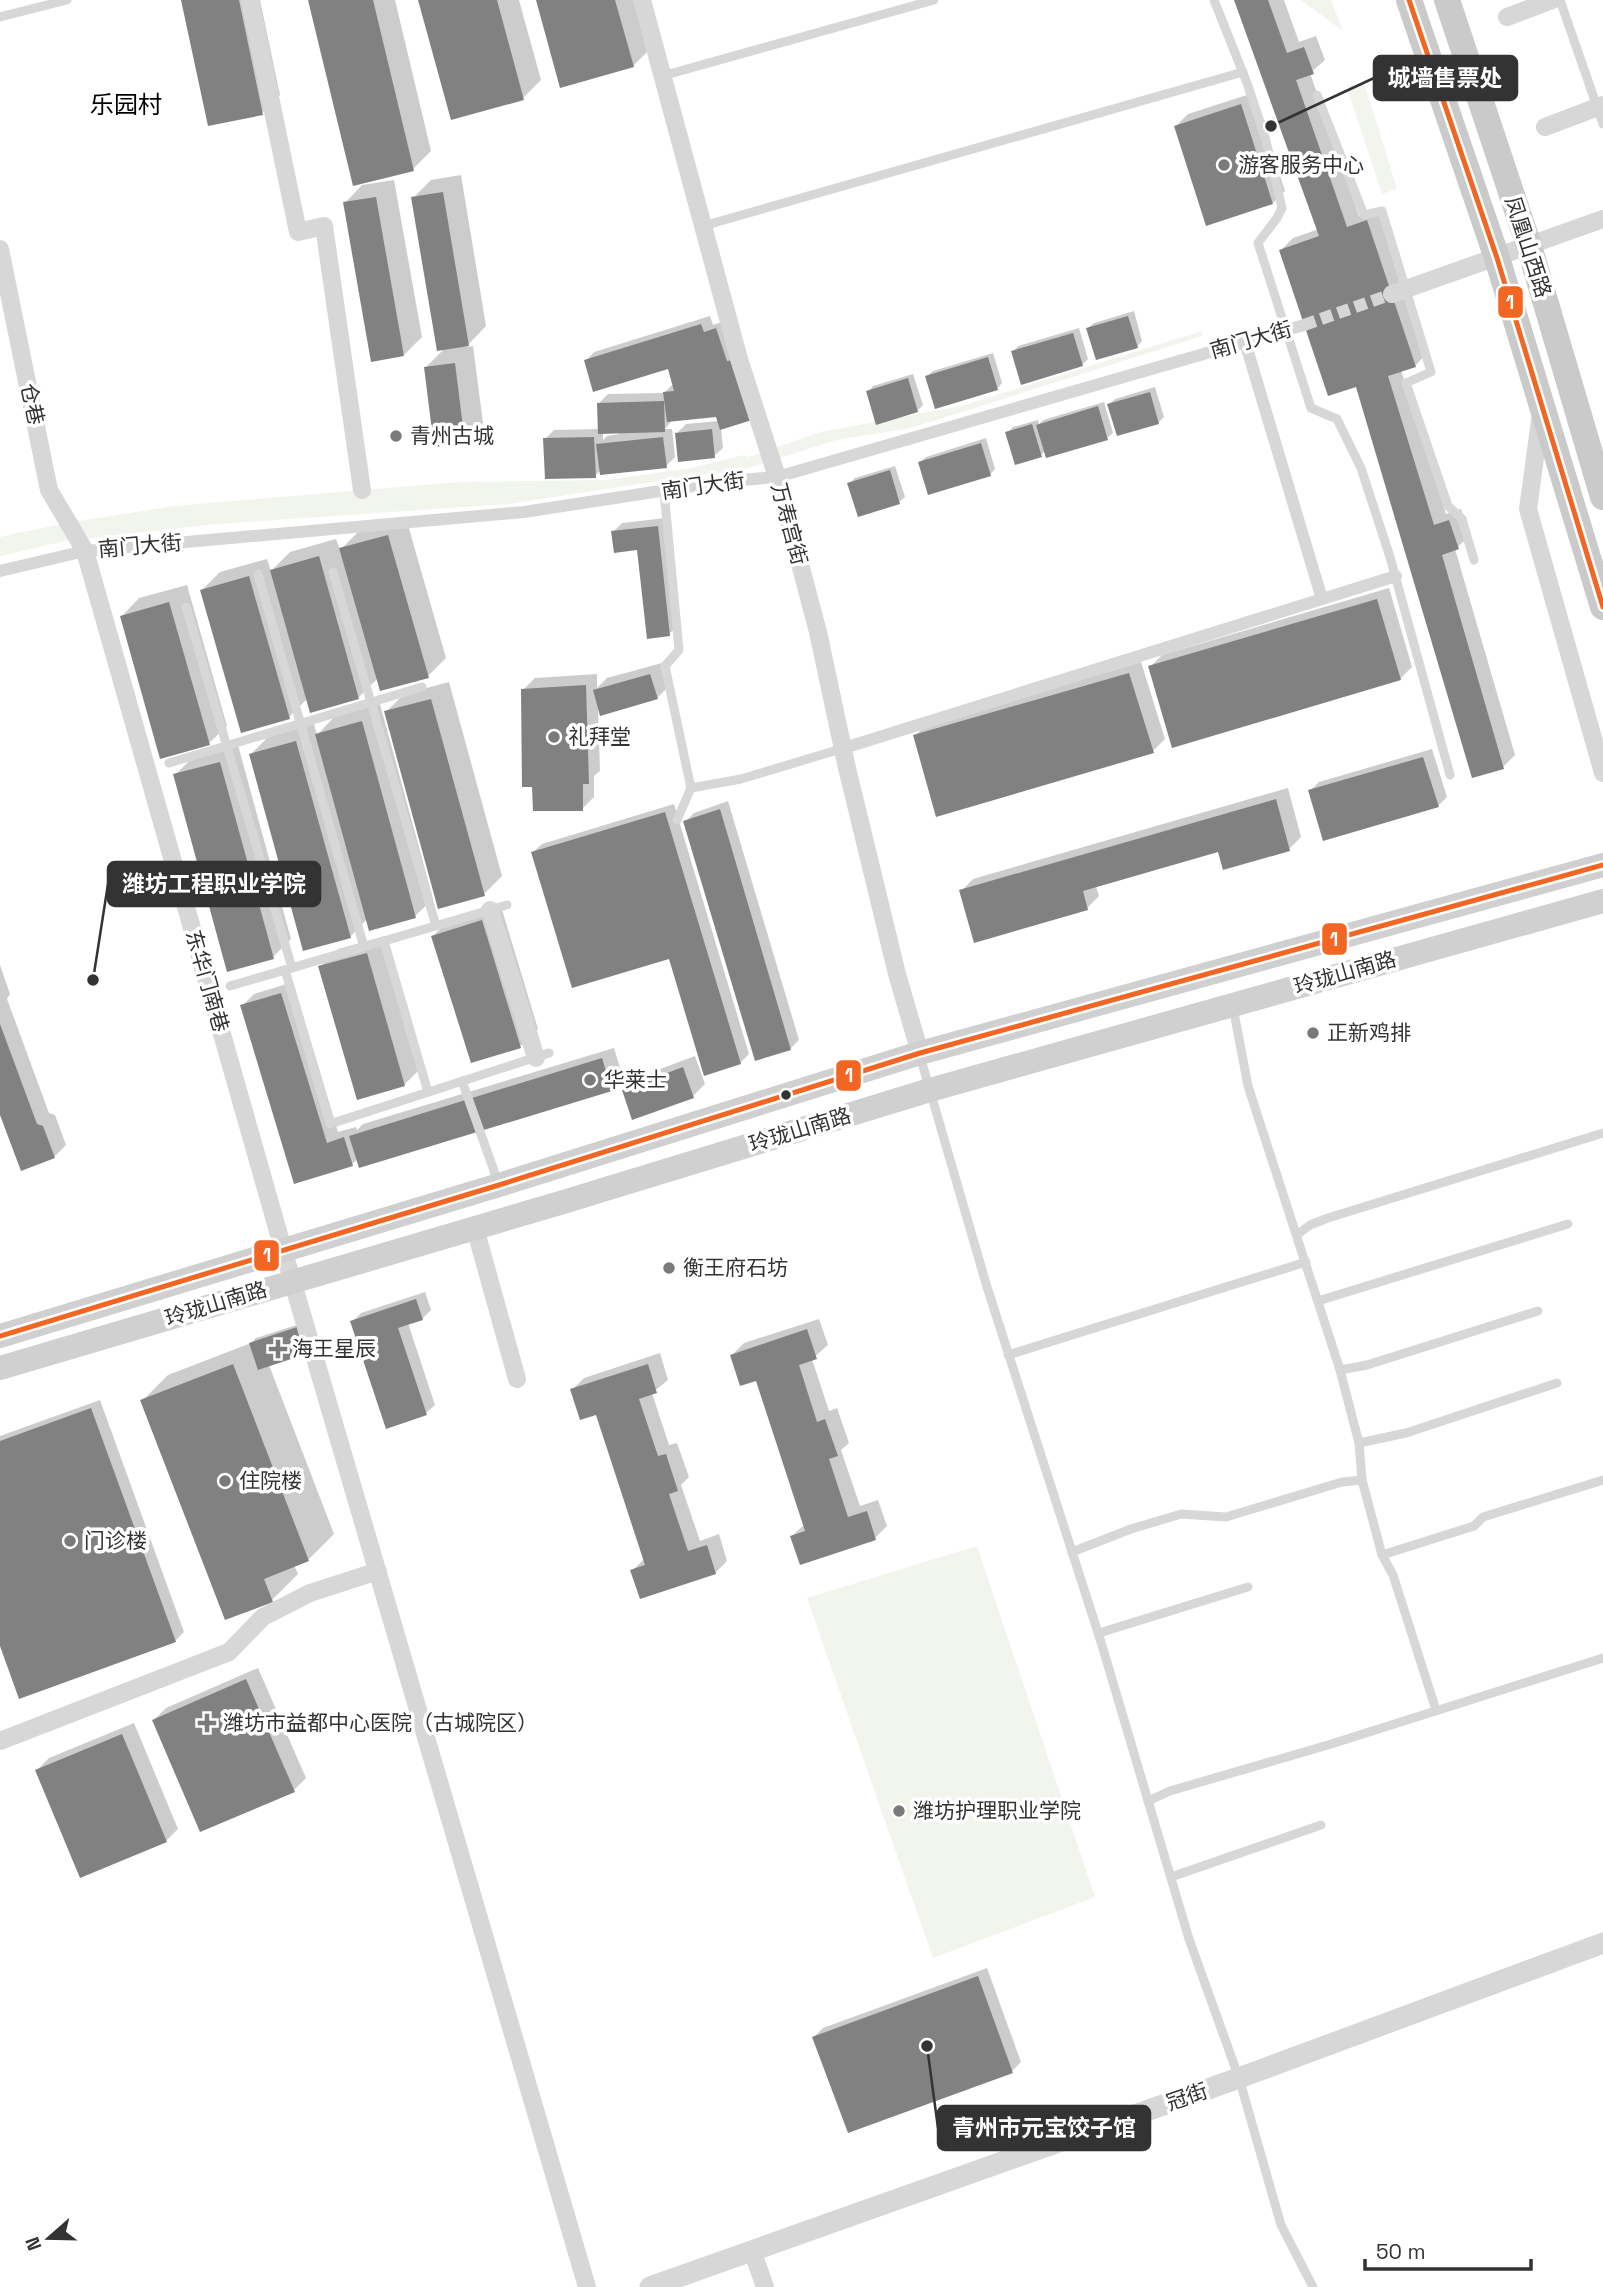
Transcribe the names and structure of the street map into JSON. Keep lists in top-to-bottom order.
{
  "streets": {
    "main road": ["凤凰山西路", "玲珑山南路"],
    "street": [
      "南门大街",
      "仓巷",
      "万寿宫街",
      "东华门南巷",
      "冠街"
    ]
  },
  "crossings": [
    ["南门大街", "仓巷"],
    ["南门大街", "万寿宫街"],
    ["南门大街", "东华门南巷"],
    ["仓巷", "东华门南巷"],
    ["万寿宫街", "玲珑山南路"],
    ["玲珑山南路", "东华门南巷"]
  ],
  "districts": ["乐园村"],
  "places": {
    "other": [
      "城墙售票处",
      "游客服务中心",
      "青州古城",
      "礼拜堂",
      "潍坊工程职业学院",
      "正新鸡排",
      "华莱士",
      "衡王府石坊",
      "住院楼",
      "门诊楼",
      "潍坊护理职业学院",
      "青州市元宝饺子馆"
    ],
    "health": ["海王星辰", "潍坊市益都中心医院（古城院区）"]
  },
  "lines": ["transit line 1"],
  "scale_bar": "50 m",
  "north": "left"
}
